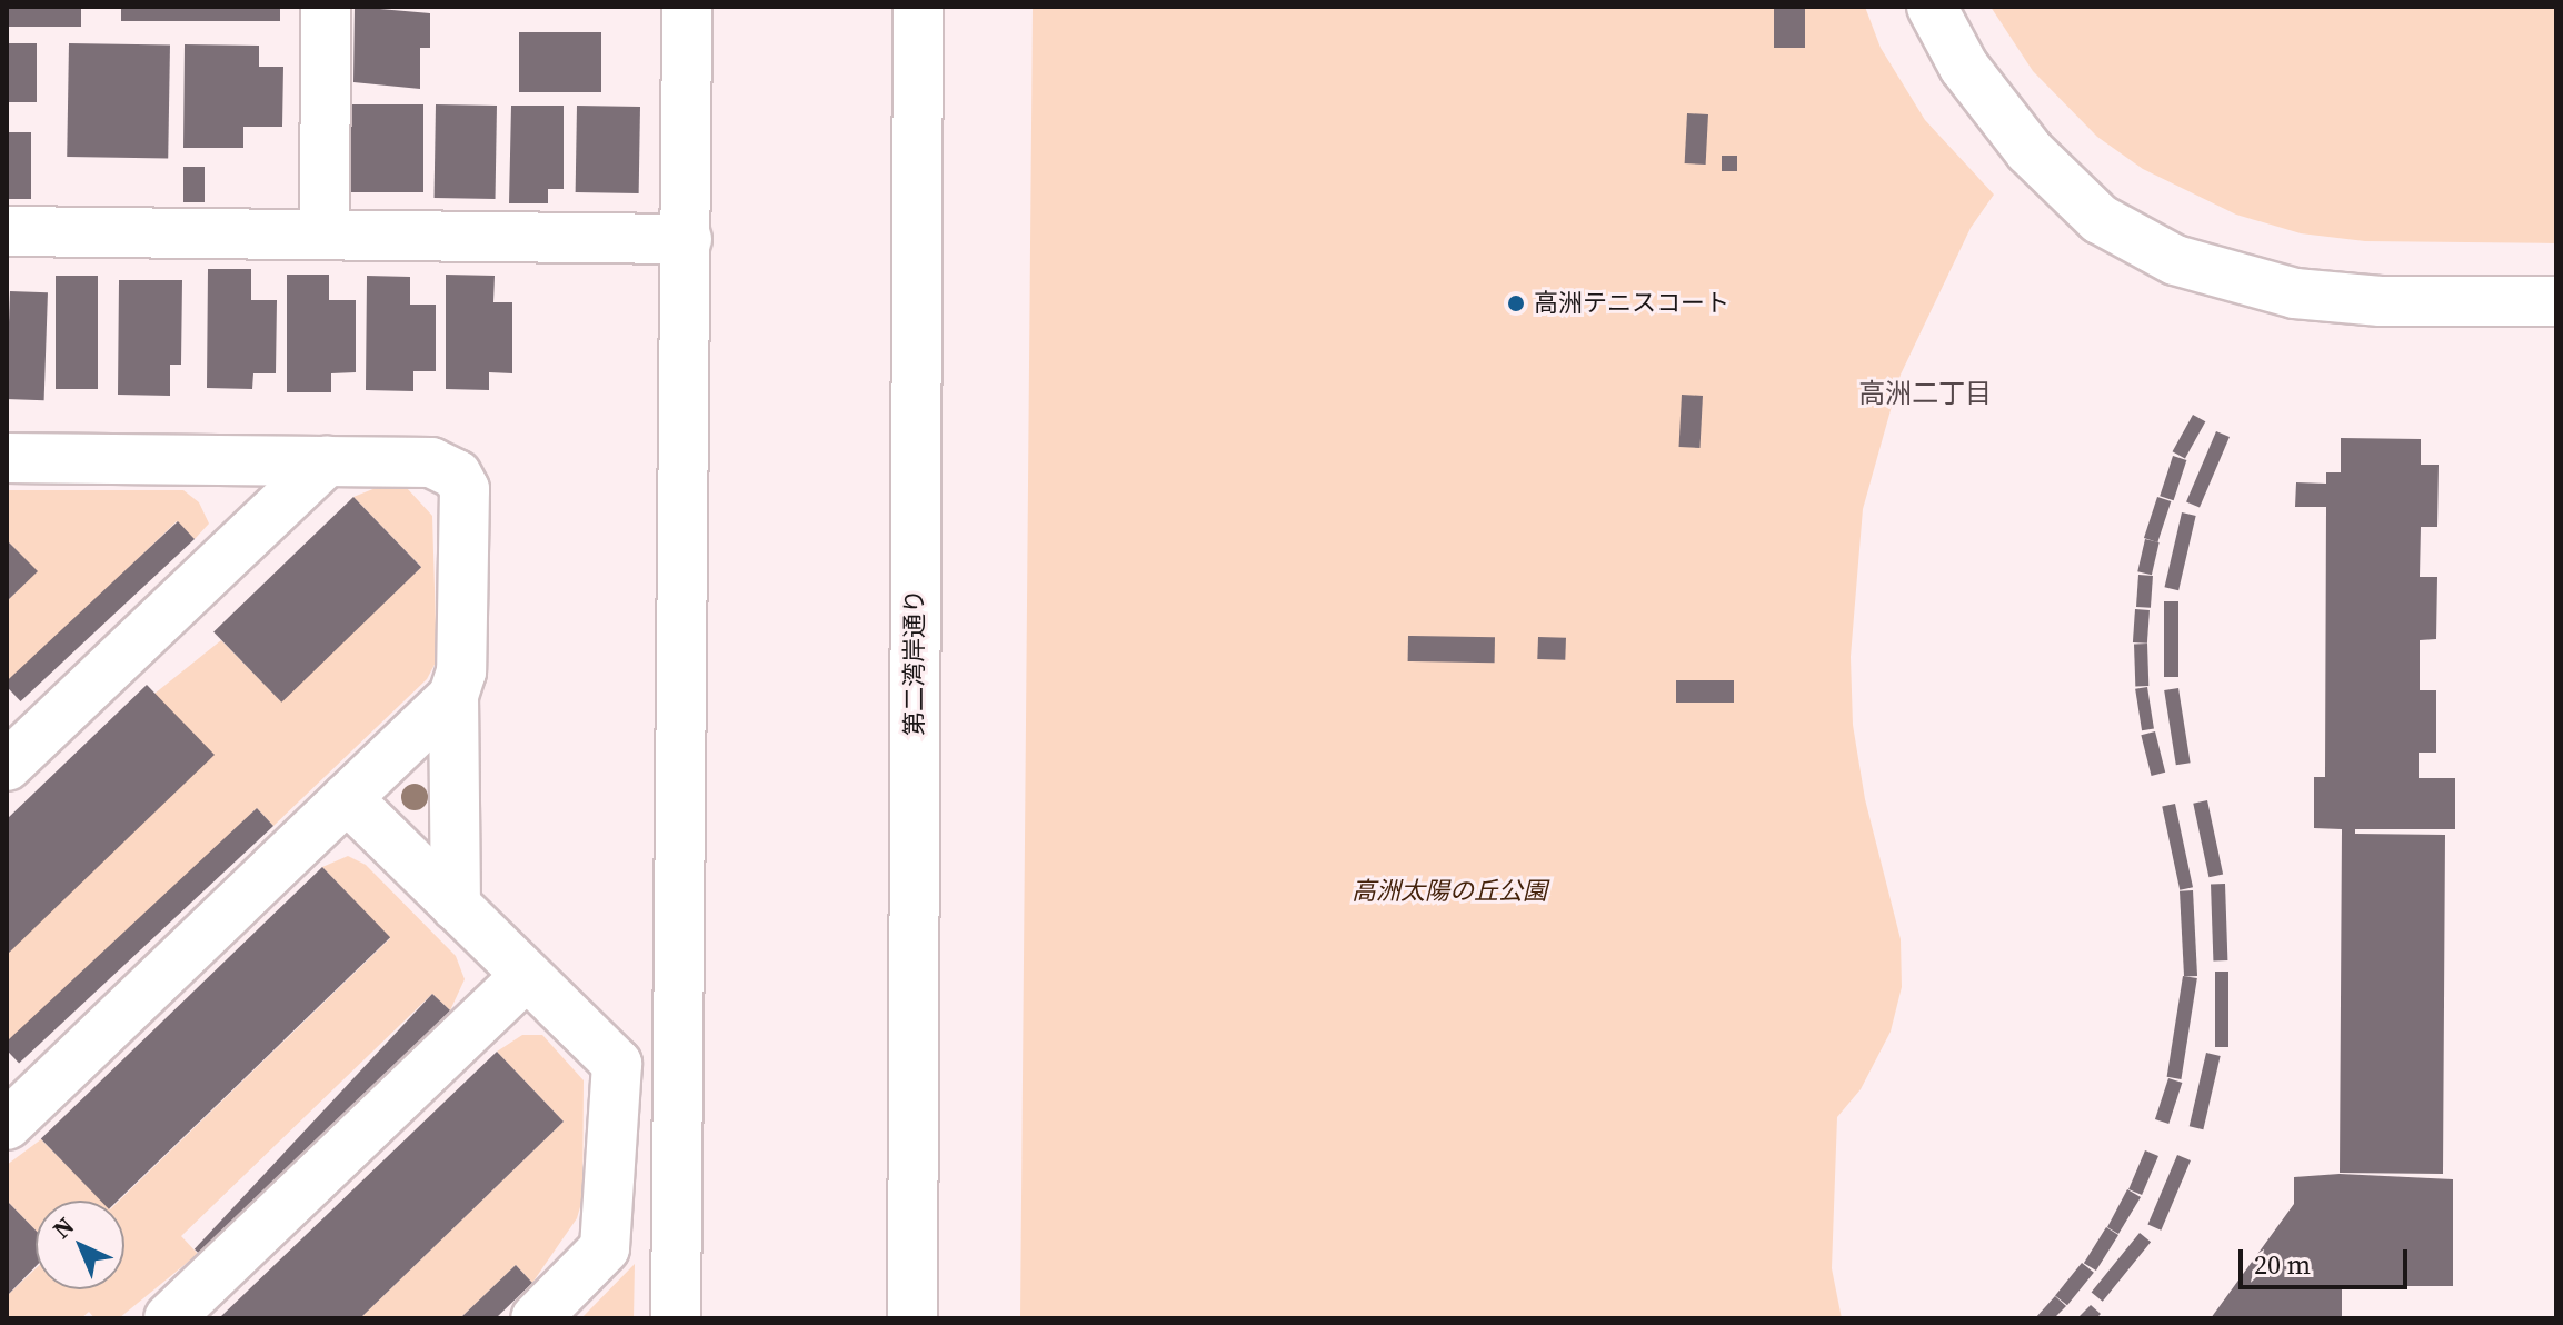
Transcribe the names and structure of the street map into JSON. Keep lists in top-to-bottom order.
{
  "streets": {
    "street": ["第二湾岸通り"]
  },
  "districts": ["高洲二丁目"],
  "parks": ["高洲太陽の丘公園"],
  "places": ["高洲テニスコート"],
  "scale_bar": "20 m",
  "north": "top left"
}
